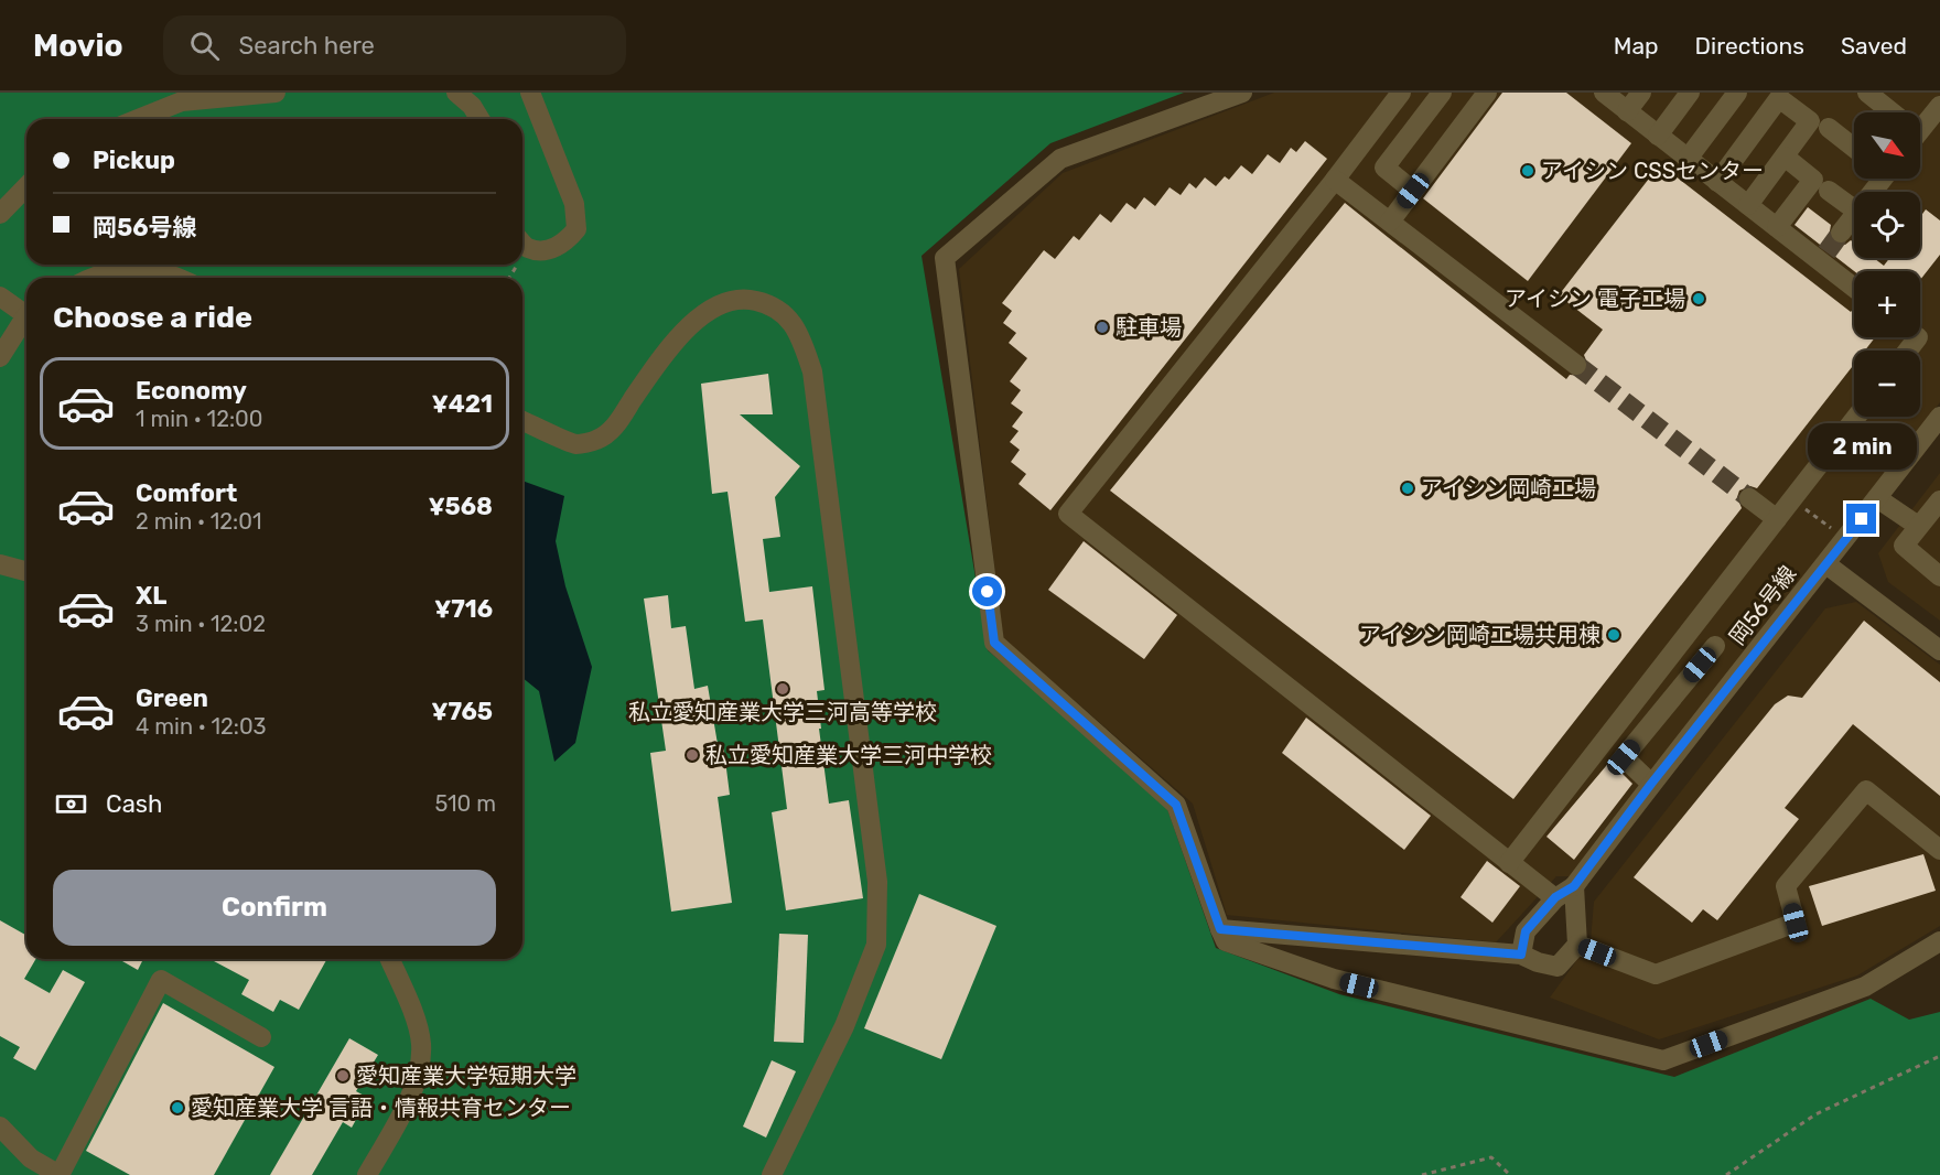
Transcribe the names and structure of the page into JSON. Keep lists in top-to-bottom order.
{
  "streets": {
    "street": ["岡56号線"]
  },
  "places": [
    "アイシン CSSセンター",
    "アイシン 電子工場",
    "駐車場",
    "アイシン岡崎工場",
    "アイシン岡崎工場共用棟",
    "私立愛知産業大学三河高等学校",
    "私立愛知産業大学三河中学校",
    "愛知産業大学短期大学",
    "愛知産業大学 言語・情報共育センター"
  ],
  "north": "bottom right",
  "page": {
    "header": "Movio",
    "search": "Search here",
    "nav": ["Map", "Directions", "Saved"],
    "map_buttons": ["+", "−"],
    "banner": ["Pickup", "岡56号線"],
    "heading": "Choose a ride",
    "list": [
      {
        "name": "Economy",
        "note": "1 min · 12:00",
        "value": "¥421"
      },
      {
        "name": "Comfort",
        "note": "2 min · 12:01",
        "value": "¥568"
      },
      {
        "name": "XL",
        "note": "3 min · 12:02",
        "value": "¥716"
      },
      {
        "name": "Green",
        "note": "4 min · 12:03",
        "value": "¥765"
      }
    ],
    "bubble": "2 min",
    "pay": ["Cash", "510 m"],
    "buttons": "Confirm"
  }
}
